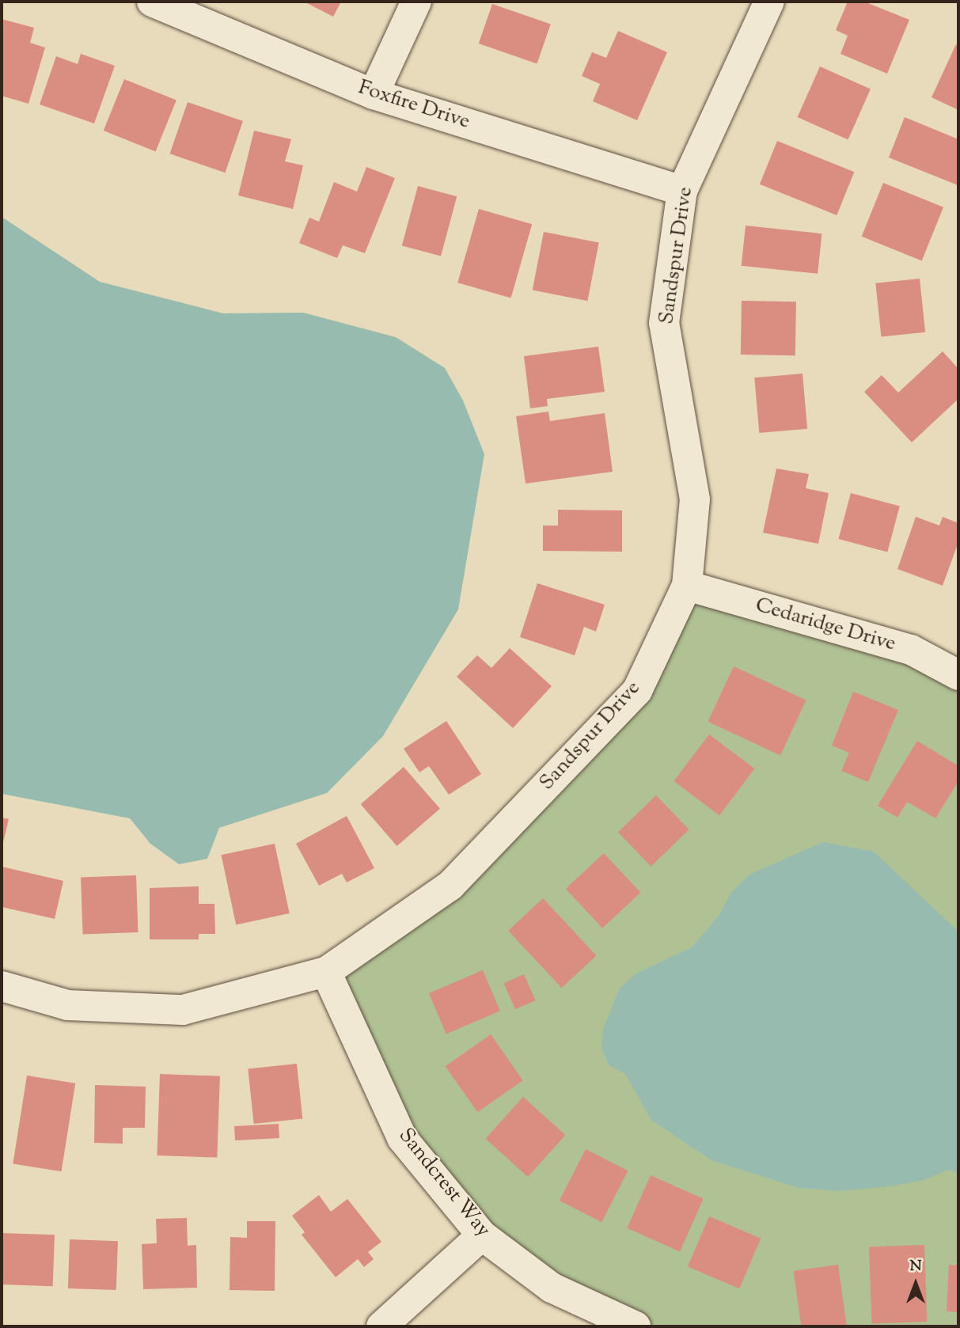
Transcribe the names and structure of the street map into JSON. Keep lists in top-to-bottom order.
{
  "streets": {
    "street": [
      "Foxfire Drive",
      "Sandspur Drive",
      "Cedaridge Drive",
      "Sandcrest Way"
    ]
  },
  "crossings": [
    ["Foxfire Drive", "Sandspur Drive"],
    ["Sandspur Drive", "Cedaridge Drive"],
    ["Sandspur Drive", "Sandcrest Way"]
  ],
  "north": "top"
}
